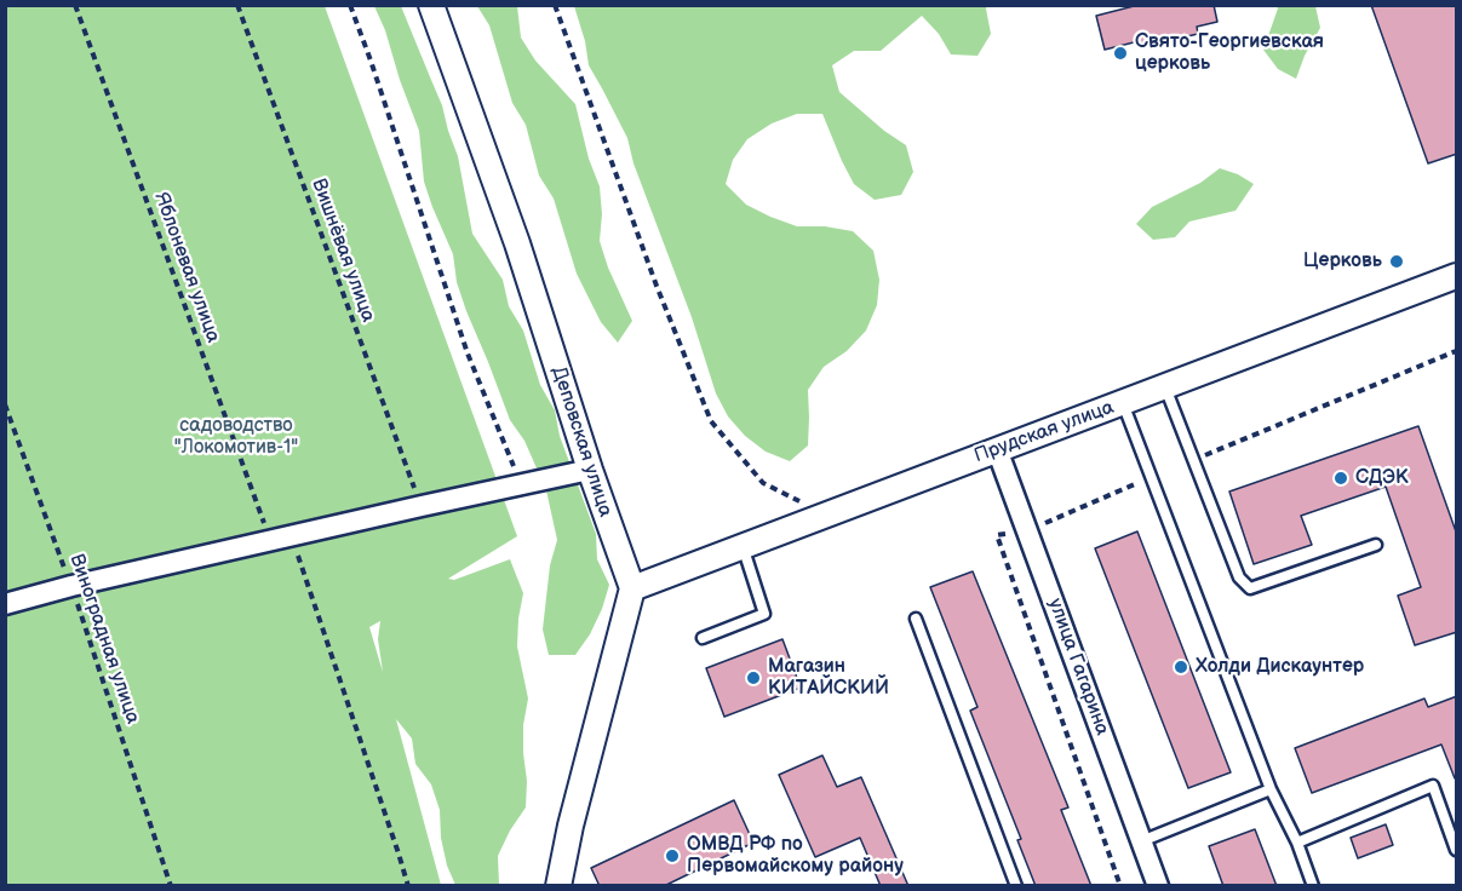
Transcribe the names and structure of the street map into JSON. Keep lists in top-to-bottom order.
{
  "streets": {
    "street": ["Прудская улица", "Деповская улица", "улица Гагарина"],
    "path": ["Вишнёвая улица", "Яблоневая улица", "Виноградная улица"]
  },
  "crossings": [
    ["Прудская улица", "Деповская улица"],
    ["Прудская улица", "улица Гагарина"]
  ],
  "parks": ["садоводство \"Локомотив-1\""],
  "places": [
    "Свято-Георгиевская церковь",
    "Церковь",
    "СДЭК",
    "Холди Дискаунтер",
    "Магазин КИТАЙСКИЙ",
    "ОМВД РФ по Первомайскому району"
  ]
}
